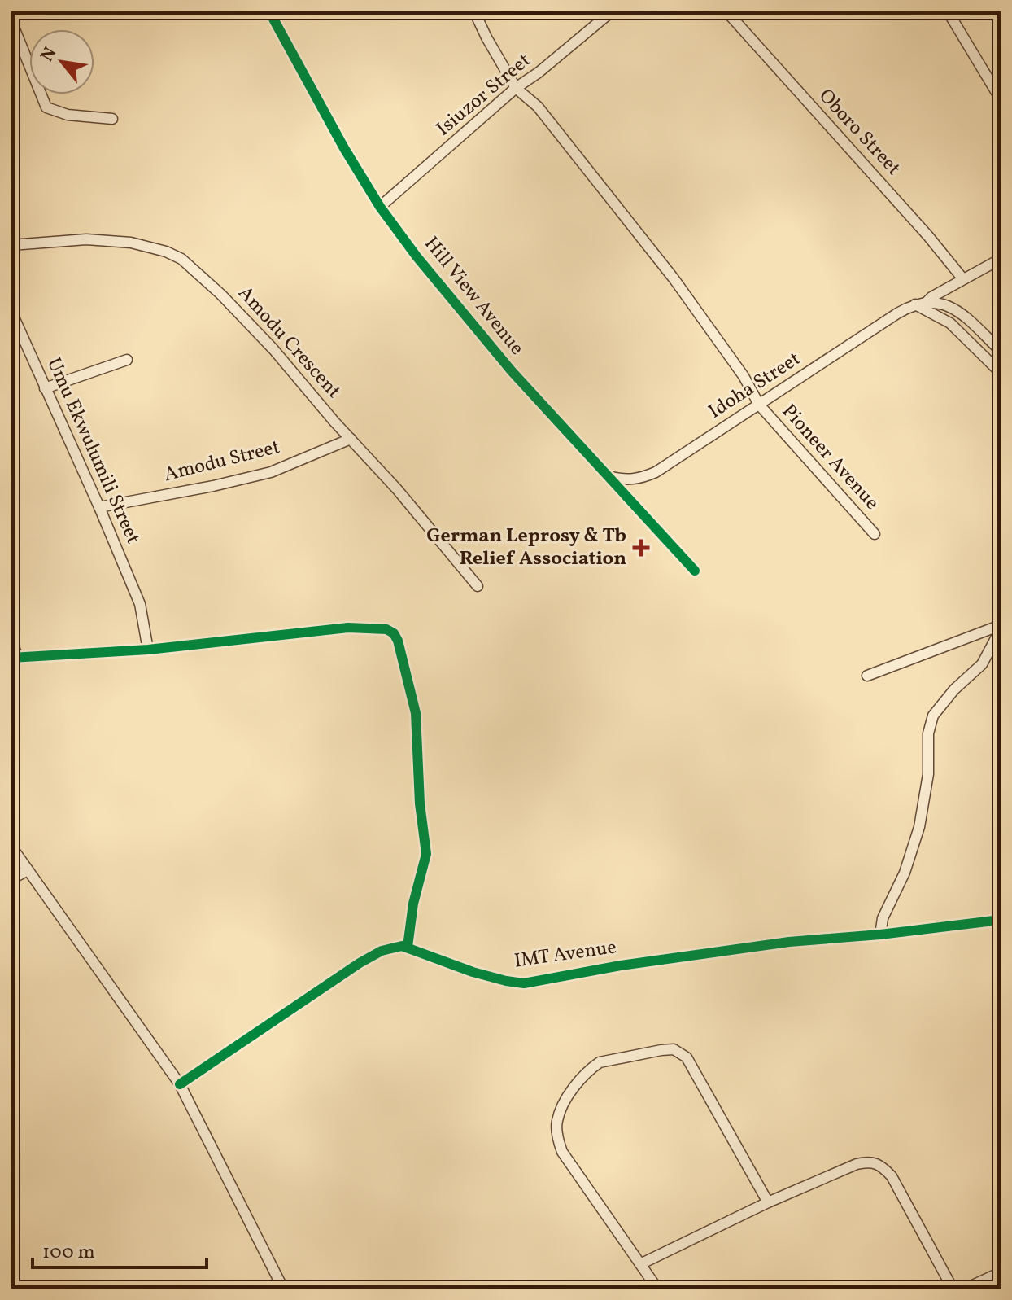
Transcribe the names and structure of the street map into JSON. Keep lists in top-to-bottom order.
{
  "streets": {
    "street": [
      "Isiuzor Street",
      "Oboro Street",
      "Hill View Avenue",
      "Amodu Crescent",
      "Idoha Street",
      "Umu Ekwulumili Street",
      "Pioneer Avenue",
      "Amodu Street",
      "IMT Avenue"
    ]
  },
  "crossings": [
    ["Isiuzor Street", "Hill View Avenue"],
    ["Isiuzor Street", "Pioneer Avenue"],
    ["Oboro Street", "Idoha Street"],
    ["Hill View Avenue", "Idoha Street"],
    ["Amodu Crescent", "Amodu Street"],
    ["Idoha Street", "Pioneer Avenue"],
    ["Umu Ekwulumili Street", "Amodu Street"]
  ],
  "places": {
    "health": ["German Leprosy & Tb Relief Association"]
  },
  "scale_bar": "100 m",
  "north": "top left"
}
